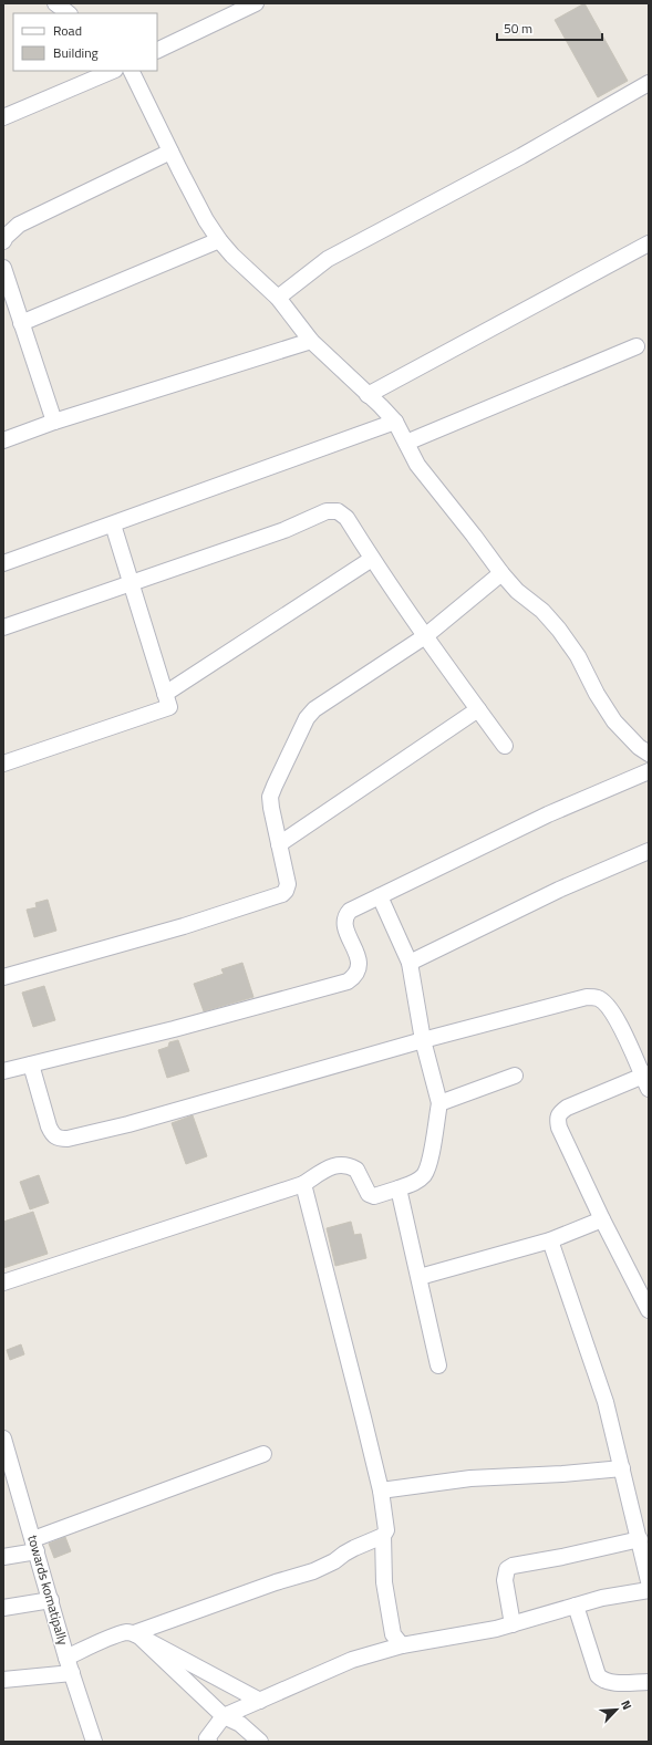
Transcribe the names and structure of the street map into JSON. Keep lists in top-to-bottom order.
{
  "streets": {
    "street": ["towards komatipally"]
  },
  "legend": ["Road", "Building"],
  "scale_bar": "50 m",
  "north": "top right"
}
